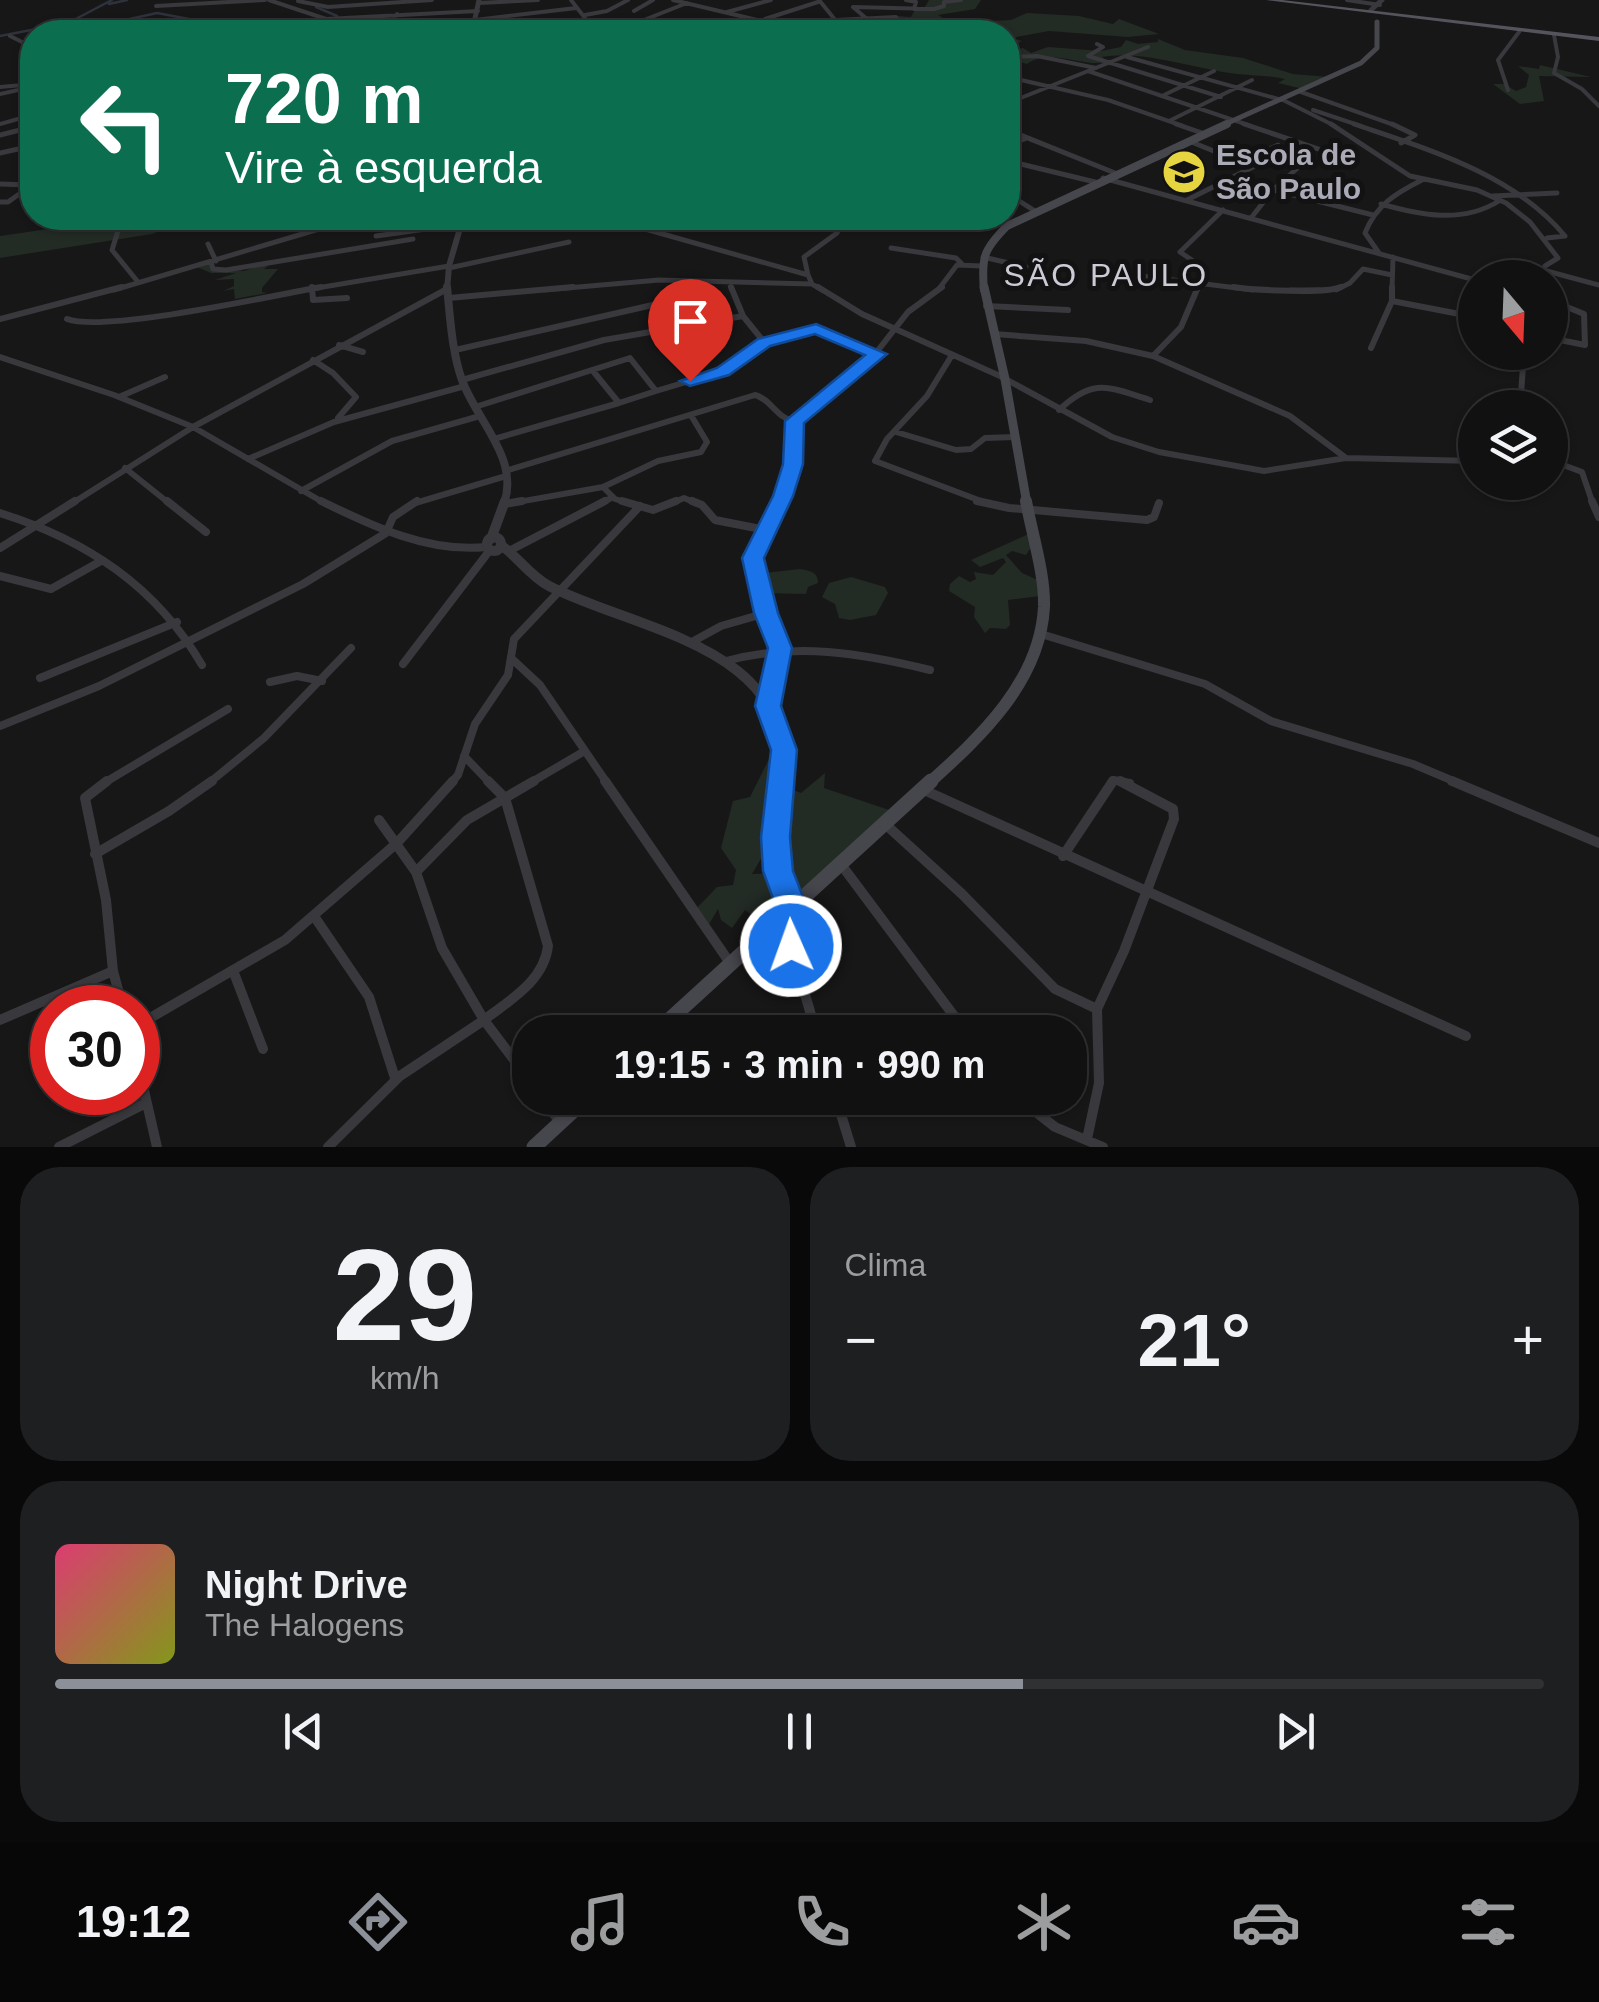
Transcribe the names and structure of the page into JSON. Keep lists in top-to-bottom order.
{
  "districts": ["SÃO PAULO"],
  "places": {
    "school or university": ["Escola de São Paulo"]
  },
  "north": "bottom",
  "page": {
    "turn": ["720 m", "Vire à esquerda"],
    "limit": "30",
    "trip": "19:15 · 3 min · 990 m",
    "tile": [
      ["29", "km/h"],
      "Clima"
    ],
    "heat": ["−", "21°", "+"],
    "song": ["Night Drive", "The Halogens"],
    "tabs": "19:12"
  }
}
